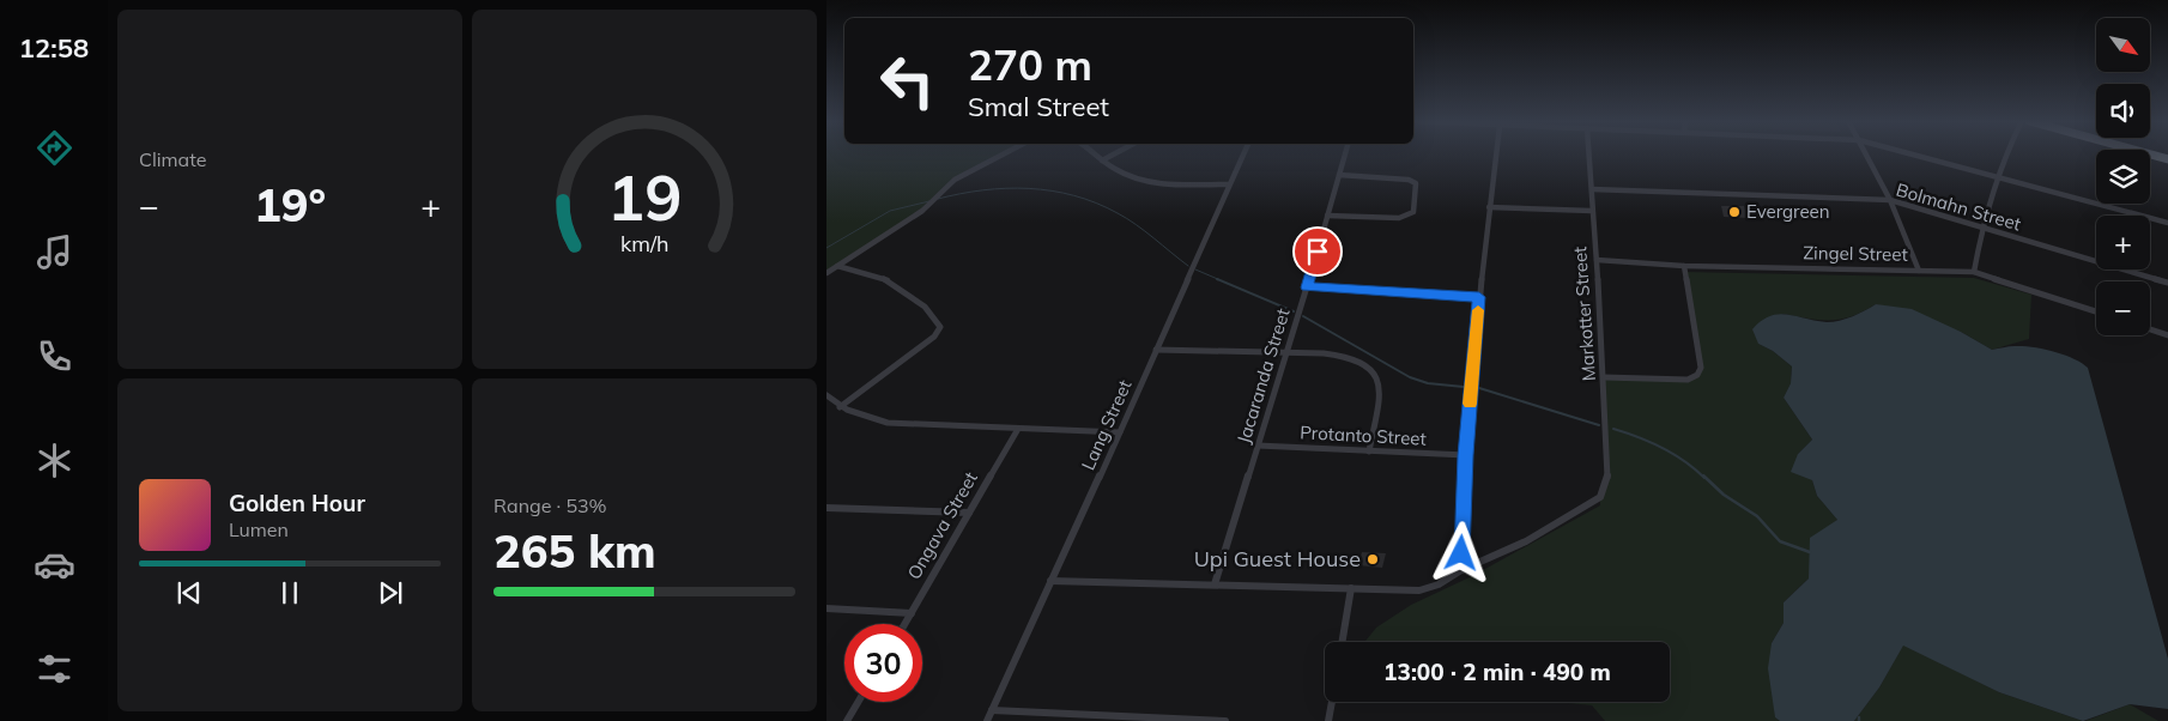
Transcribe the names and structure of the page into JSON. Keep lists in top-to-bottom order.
{
  "streets": {
    "street": [
      "Bolmahn Street",
      "Zingel Street",
      "Markotter Street",
      "Jacaranda Street",
      "Lang Street",
      "Protanto Street",
      "Ongava Street"
    ]
  },
  "crossings": [
    ["Bolmahn Street", "Markotter Street"],
    ["Zingel Street", "Markotter Street"],
    ["Jacaranda Street", "Protanto Street"]
  ],
  "places": ["Evergreen", "Upi Guest House"],
  "north": "bottom right",
  "page": {
    "tabs": "12:58",
    "tile": [
      "Climate",
      ["Range · 53%", "265 km"]
    ],
    "map_buttons": ["+", "−"],
    "turn": ["270 m", "Smal Street"],
    "heat": ["−", "19°", "+"],
    "song": ["Golden Hour", "Lumen"],
    "limit": "30",
    "trip": "13:00 · 2 min · 490 m",
    "gauge": ["19", "km/h"]
  }
}
